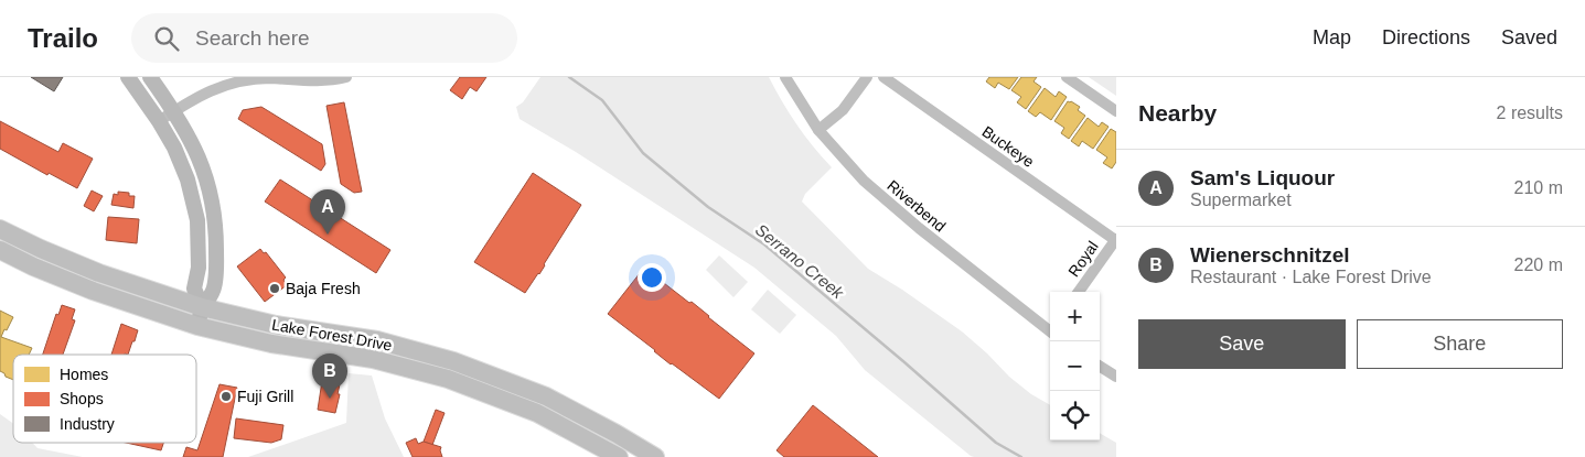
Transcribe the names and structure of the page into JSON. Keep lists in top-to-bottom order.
{
  "streets": {
    "main road": ["Lake Forest Drive"],
    "street": ["Buckeye", "Riverbend", "Royal"]
  },
  "crossings": [
    ["Buckeye", "Royal"]
  ],
  "water": ["Serrano Creek"],
  "places": ["Baja Fresh", "Fuji Grill"],
  "legend": ["Homes", "Shops", "Industry"],
  "page": {
    "header": "Trailo",
    "search": "Search here",
    "nav": ["Map", "Directions", "Saved"],
    "heading": ["Nearby", "2 results"],
    "list": [
      {
        "mark": "A",
        "name": "Sam's Liquour",
        "note": "Supermarket",
        "value": "210 m"
      },
      {
        "mark": "B",
        "name": "Wienerschnitzel",
        "note": "Restaurant · Lake Forest Drive",
        "value": "220 m"
      }
    ],
    "pins": ["A", "B"],
    "map_buttons": ["+", "−"],
    "buttons": ["Save", "Share"]
  }
}
